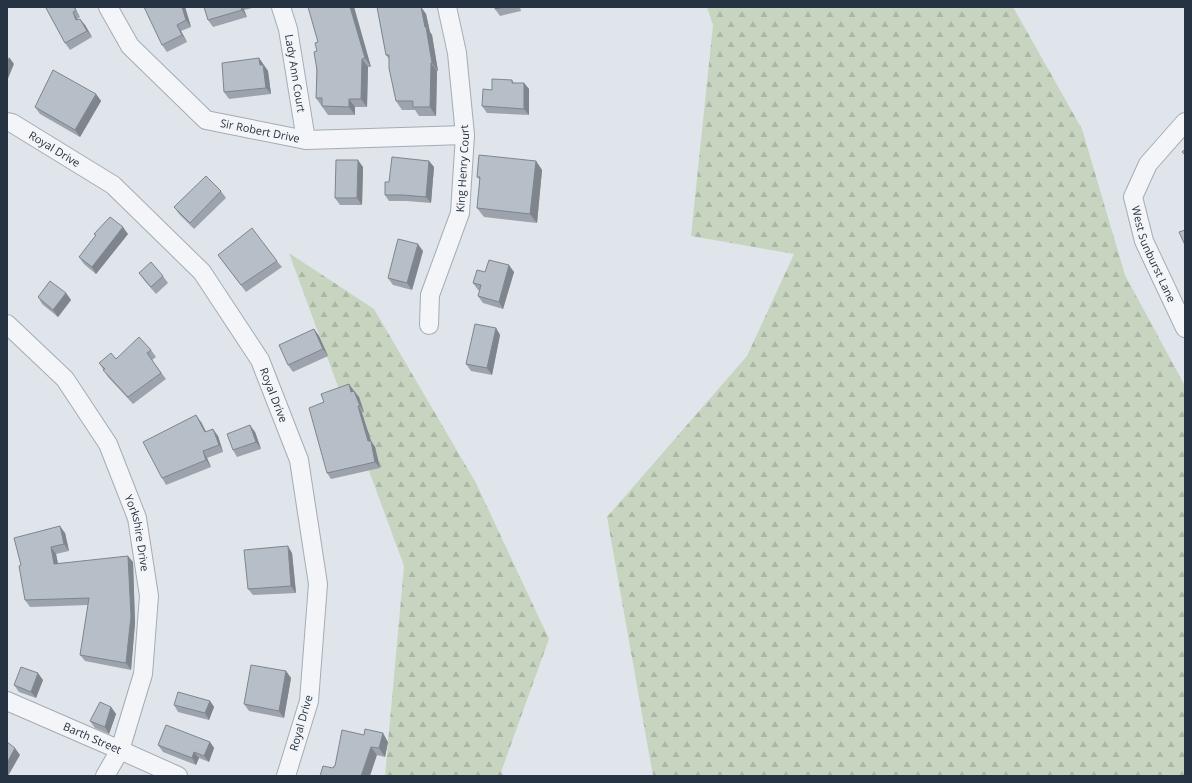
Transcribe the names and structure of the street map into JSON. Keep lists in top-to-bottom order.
{
  "streets": {
    "street": [
      "Lady Ann Court",
      "Sir Robert Drive",
      "Royal Drive",
      "King Henry Court",
      "West Sunburst Lane",
      "Yorkshire Drive",
      "Barth Street"
    ]
  },
  "crossings": [
    ["Lady Ann Court", "Sir Robert Drive"],
    ["Sir Robert Drive", "King Henry Court"],
    ["Yorkshire Drive", "Barth Street"]
  ]
}
